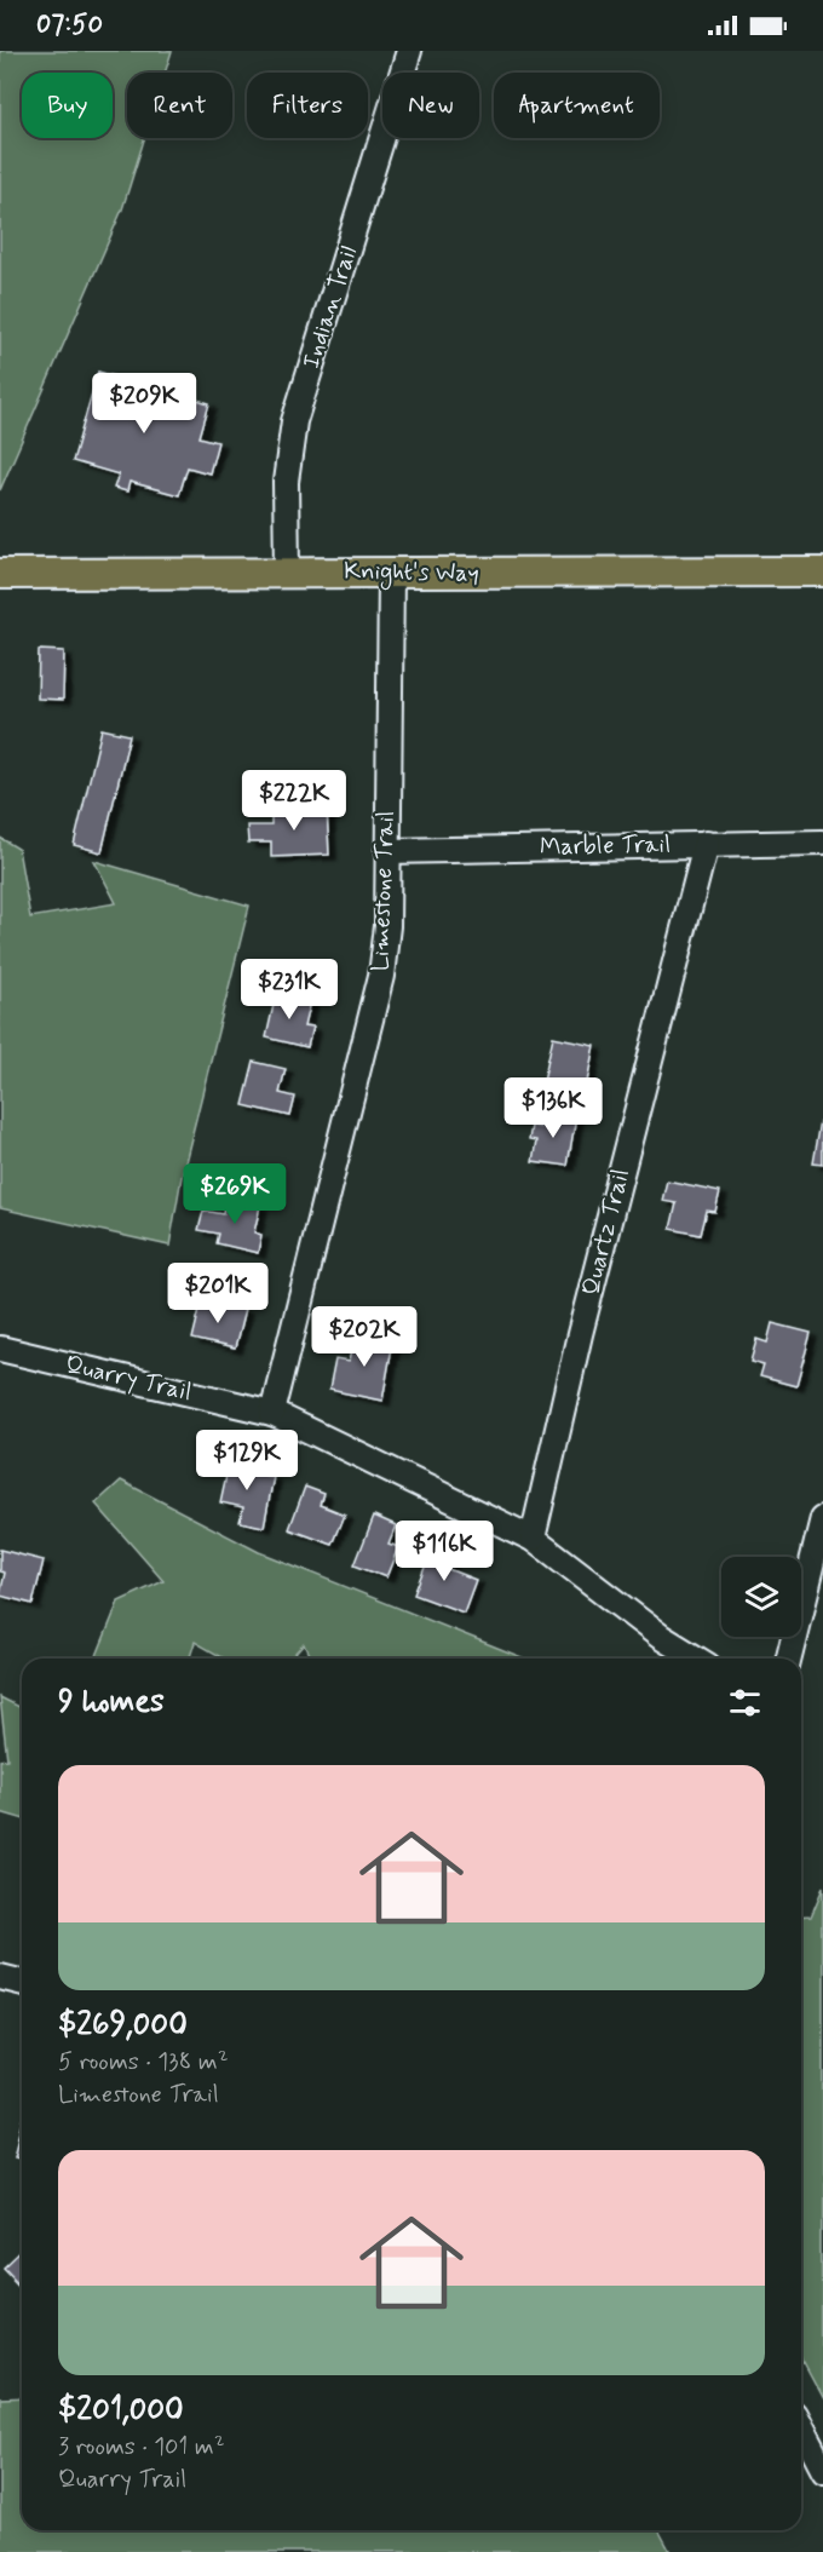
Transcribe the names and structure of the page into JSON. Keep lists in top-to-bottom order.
{
  "streets": {
    "main road": ["Knight's Way"],
    "street": [
      "Indian Trail",
      "Marble Trail",
      "Limestone Trail",
      "Quartz Trail",
      "Quarry Trail"
    ]
  },
  "crossings": [
    ["Indian Trail", "Knight's Way"],
    ["Knight's Way", "Limestone Trail"],
    ["Marble Trail", "Limestone Trail"],
    ["Marble Trail", "Quartz Trail"],
    ["Limestone Trail", "Quarry Trail"],
    ["Quartz Trail", "Quarry Trail"]
  ],
  "page": {
    "status": "07:50",
    "chip": [
      "Buy",
      "Rent",
      "Filters",
      "New",
      "Apartment"
    ],
    "price": [
      "$209K",
      "$222K",
      "$231K",
      "$136K",
      "$269K",
      "$201K",
      "$202K",
      "$129K",
      "$116K"
    ],
    "heading": "9 homes",
    "list": [
      {
        "name": "$269,000",
        "note": "5 rooms · 138 m² · Limestone Trail"
      },
      {
        "name": "$201,000",
        "note": "3 rooms · 101 m² · Quarry Trail"
      }
    ]
  }
}
